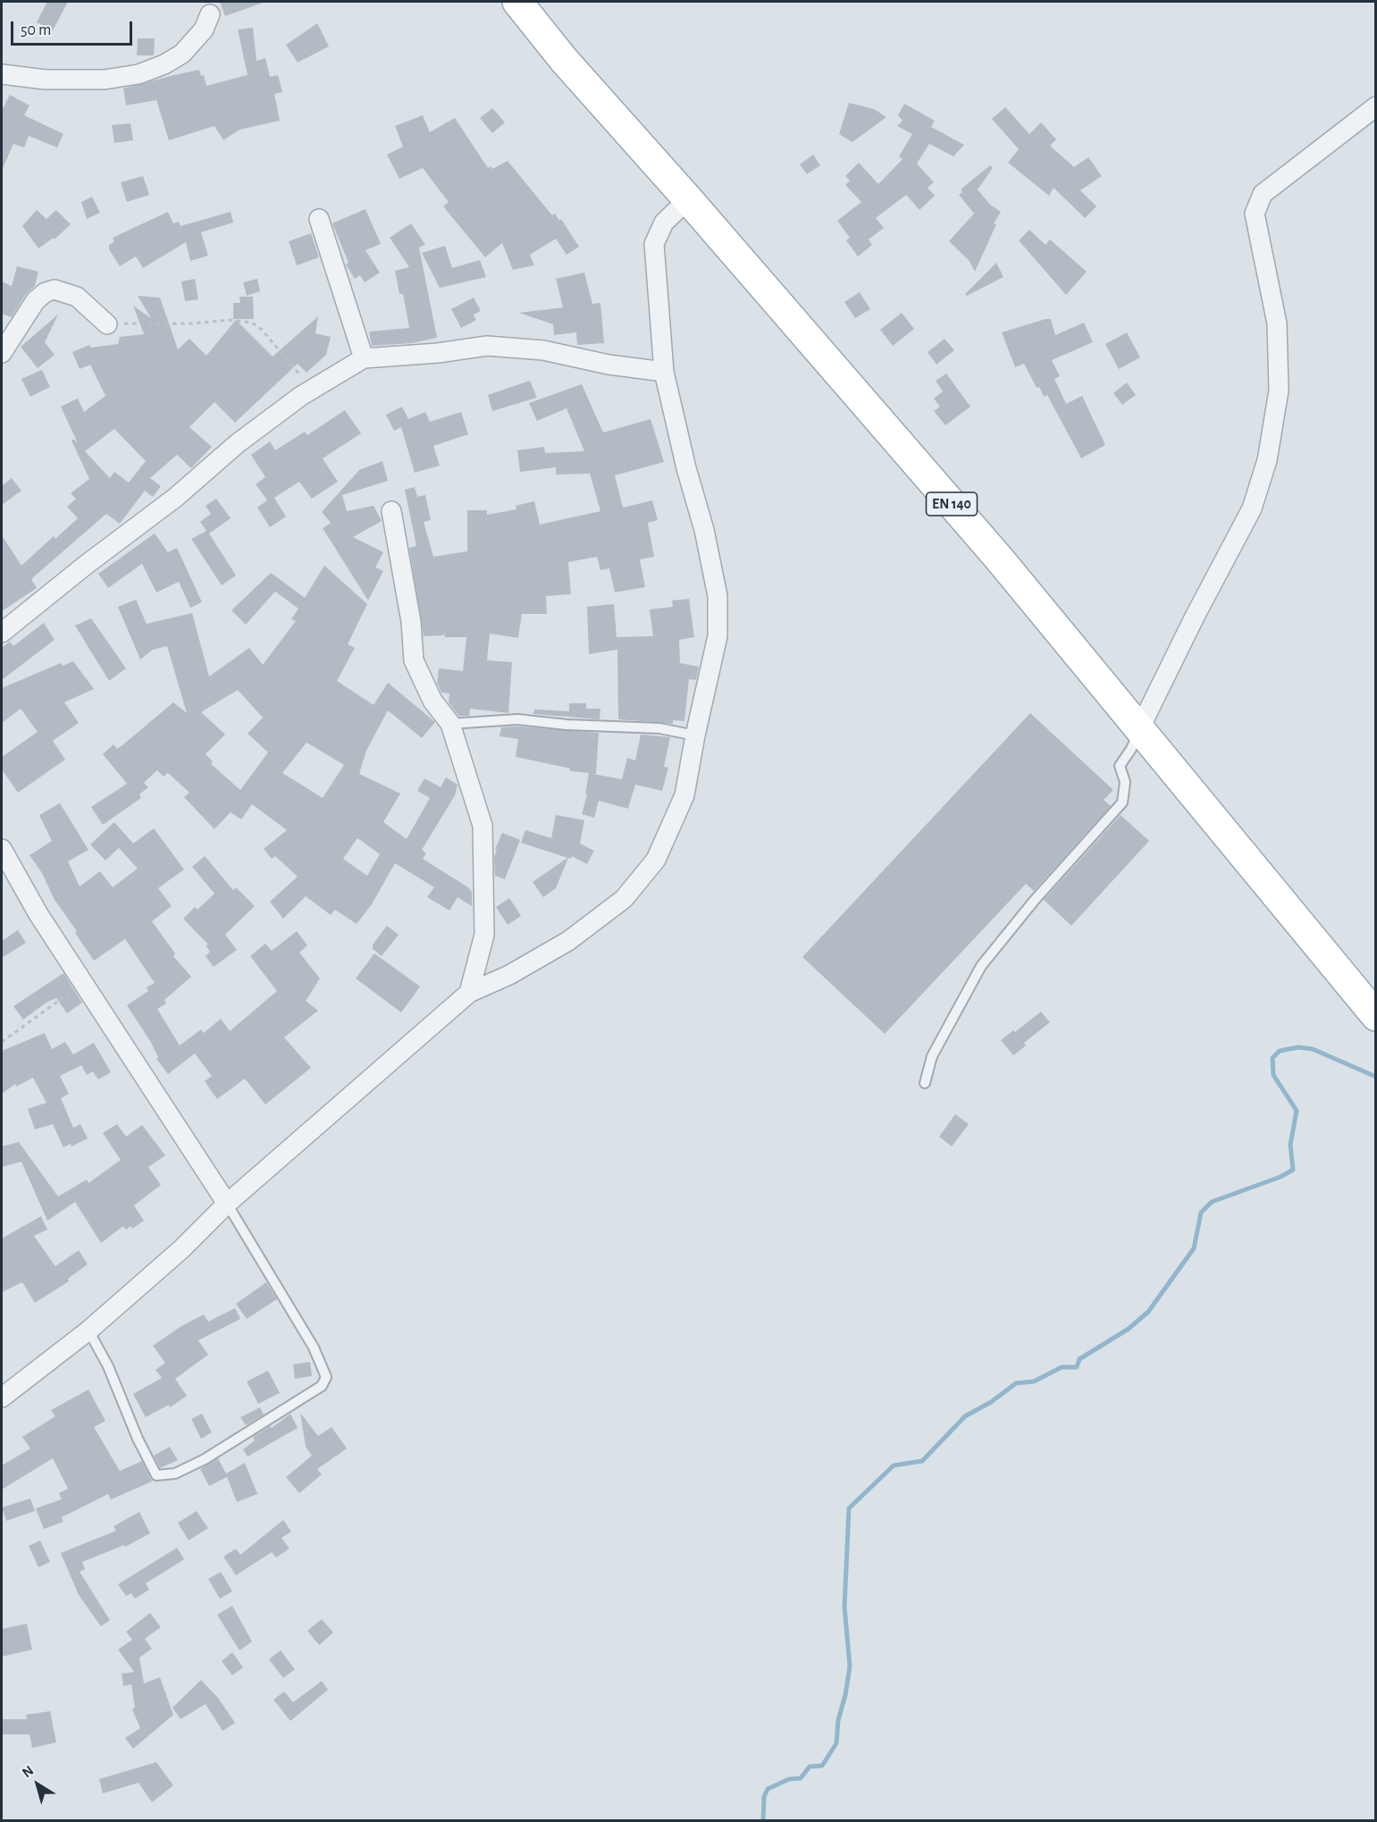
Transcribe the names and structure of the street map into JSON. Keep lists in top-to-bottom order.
{
  "streets": {
    "main road": ["EN 140"]
  },
  "scale_bar": "50 m",
  "north": "top left"
}
